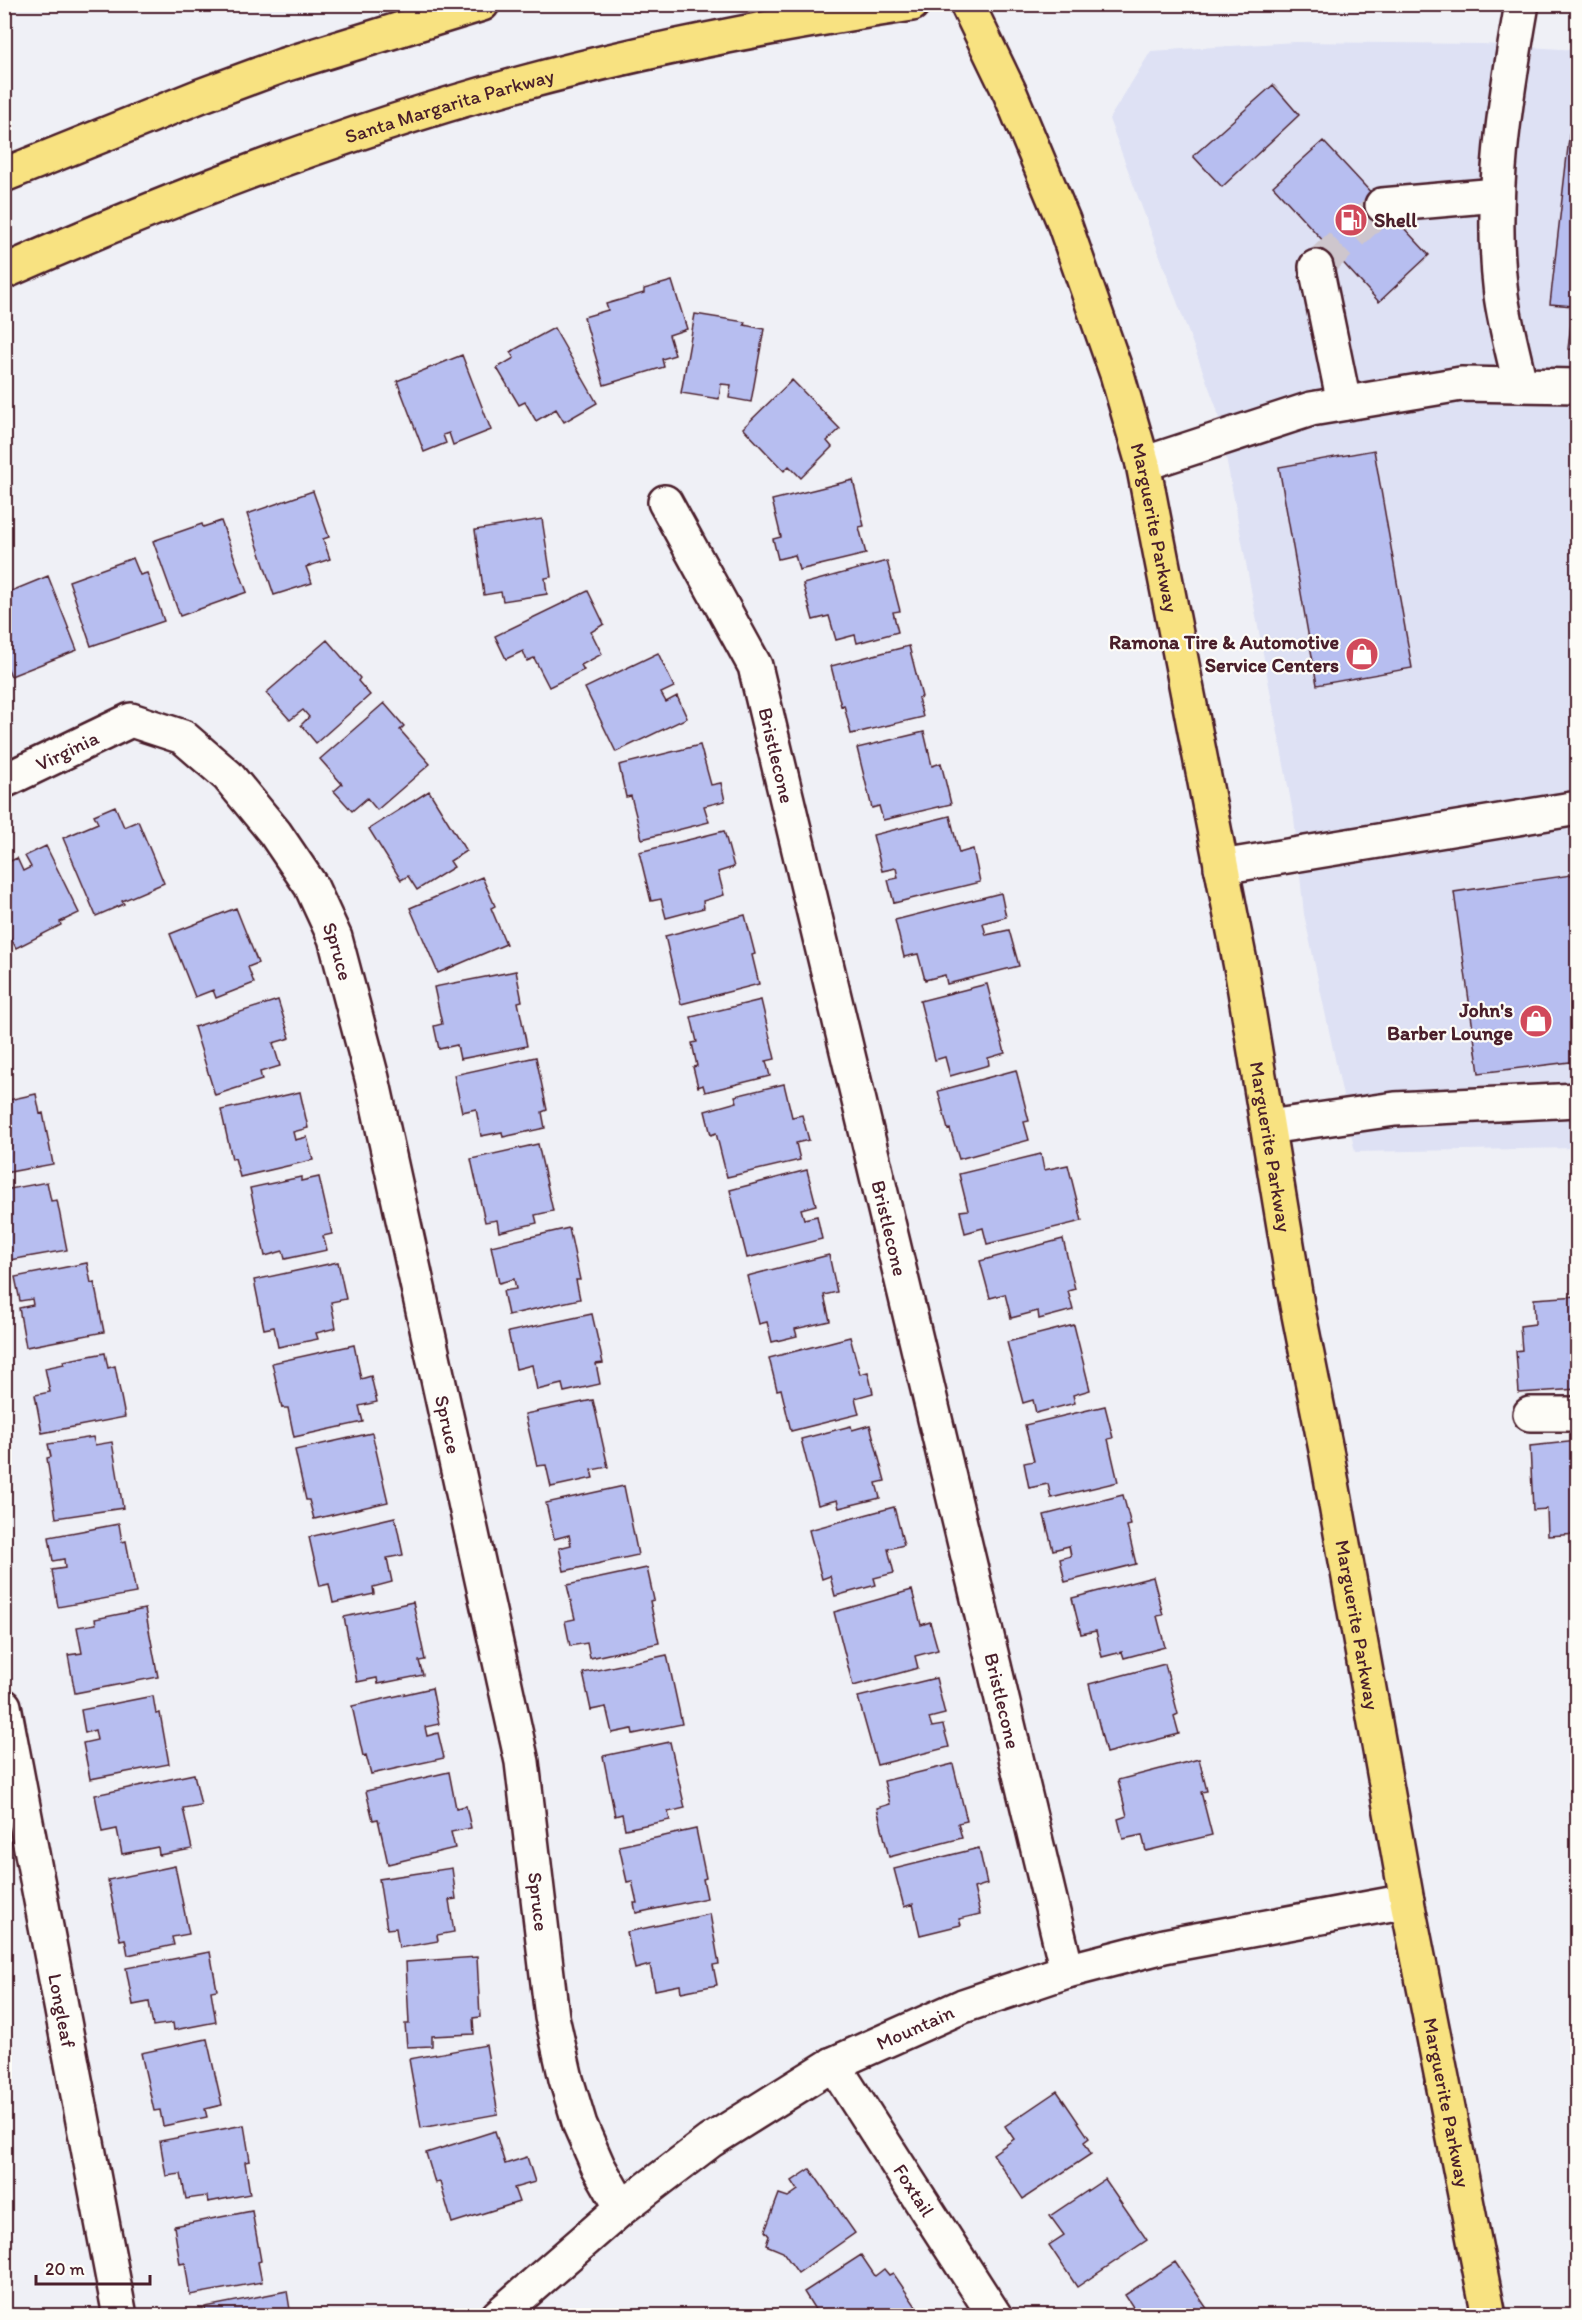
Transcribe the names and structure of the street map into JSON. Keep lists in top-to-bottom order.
{
  "streets": {
    "main road": ["Santa Margarita Parkway", "Marguerite Parkway"],
    "street": [
      "Virginia",
      "Bristlecone",
      "Spruce",
      "Longleaf",
      "Mountain",
      "Foxtail"
    ]
  },
  "crossings": [
    ["Marguerite Parkway", "Mountain"],
    ["Virginia", "Spruce"],
    ["Bristlecone", "Mountain"],
    ["Spruce", "Mountain"],
    ["Mountain", "Foxtail"]
  ],
  "places": {
    "fuel station": ["Shell"],
    "shop": ["Ramona Tire & Automotive Service Centers", "John's Barber Lounge"]
  },
  "scale_bar": "20 m"
}
